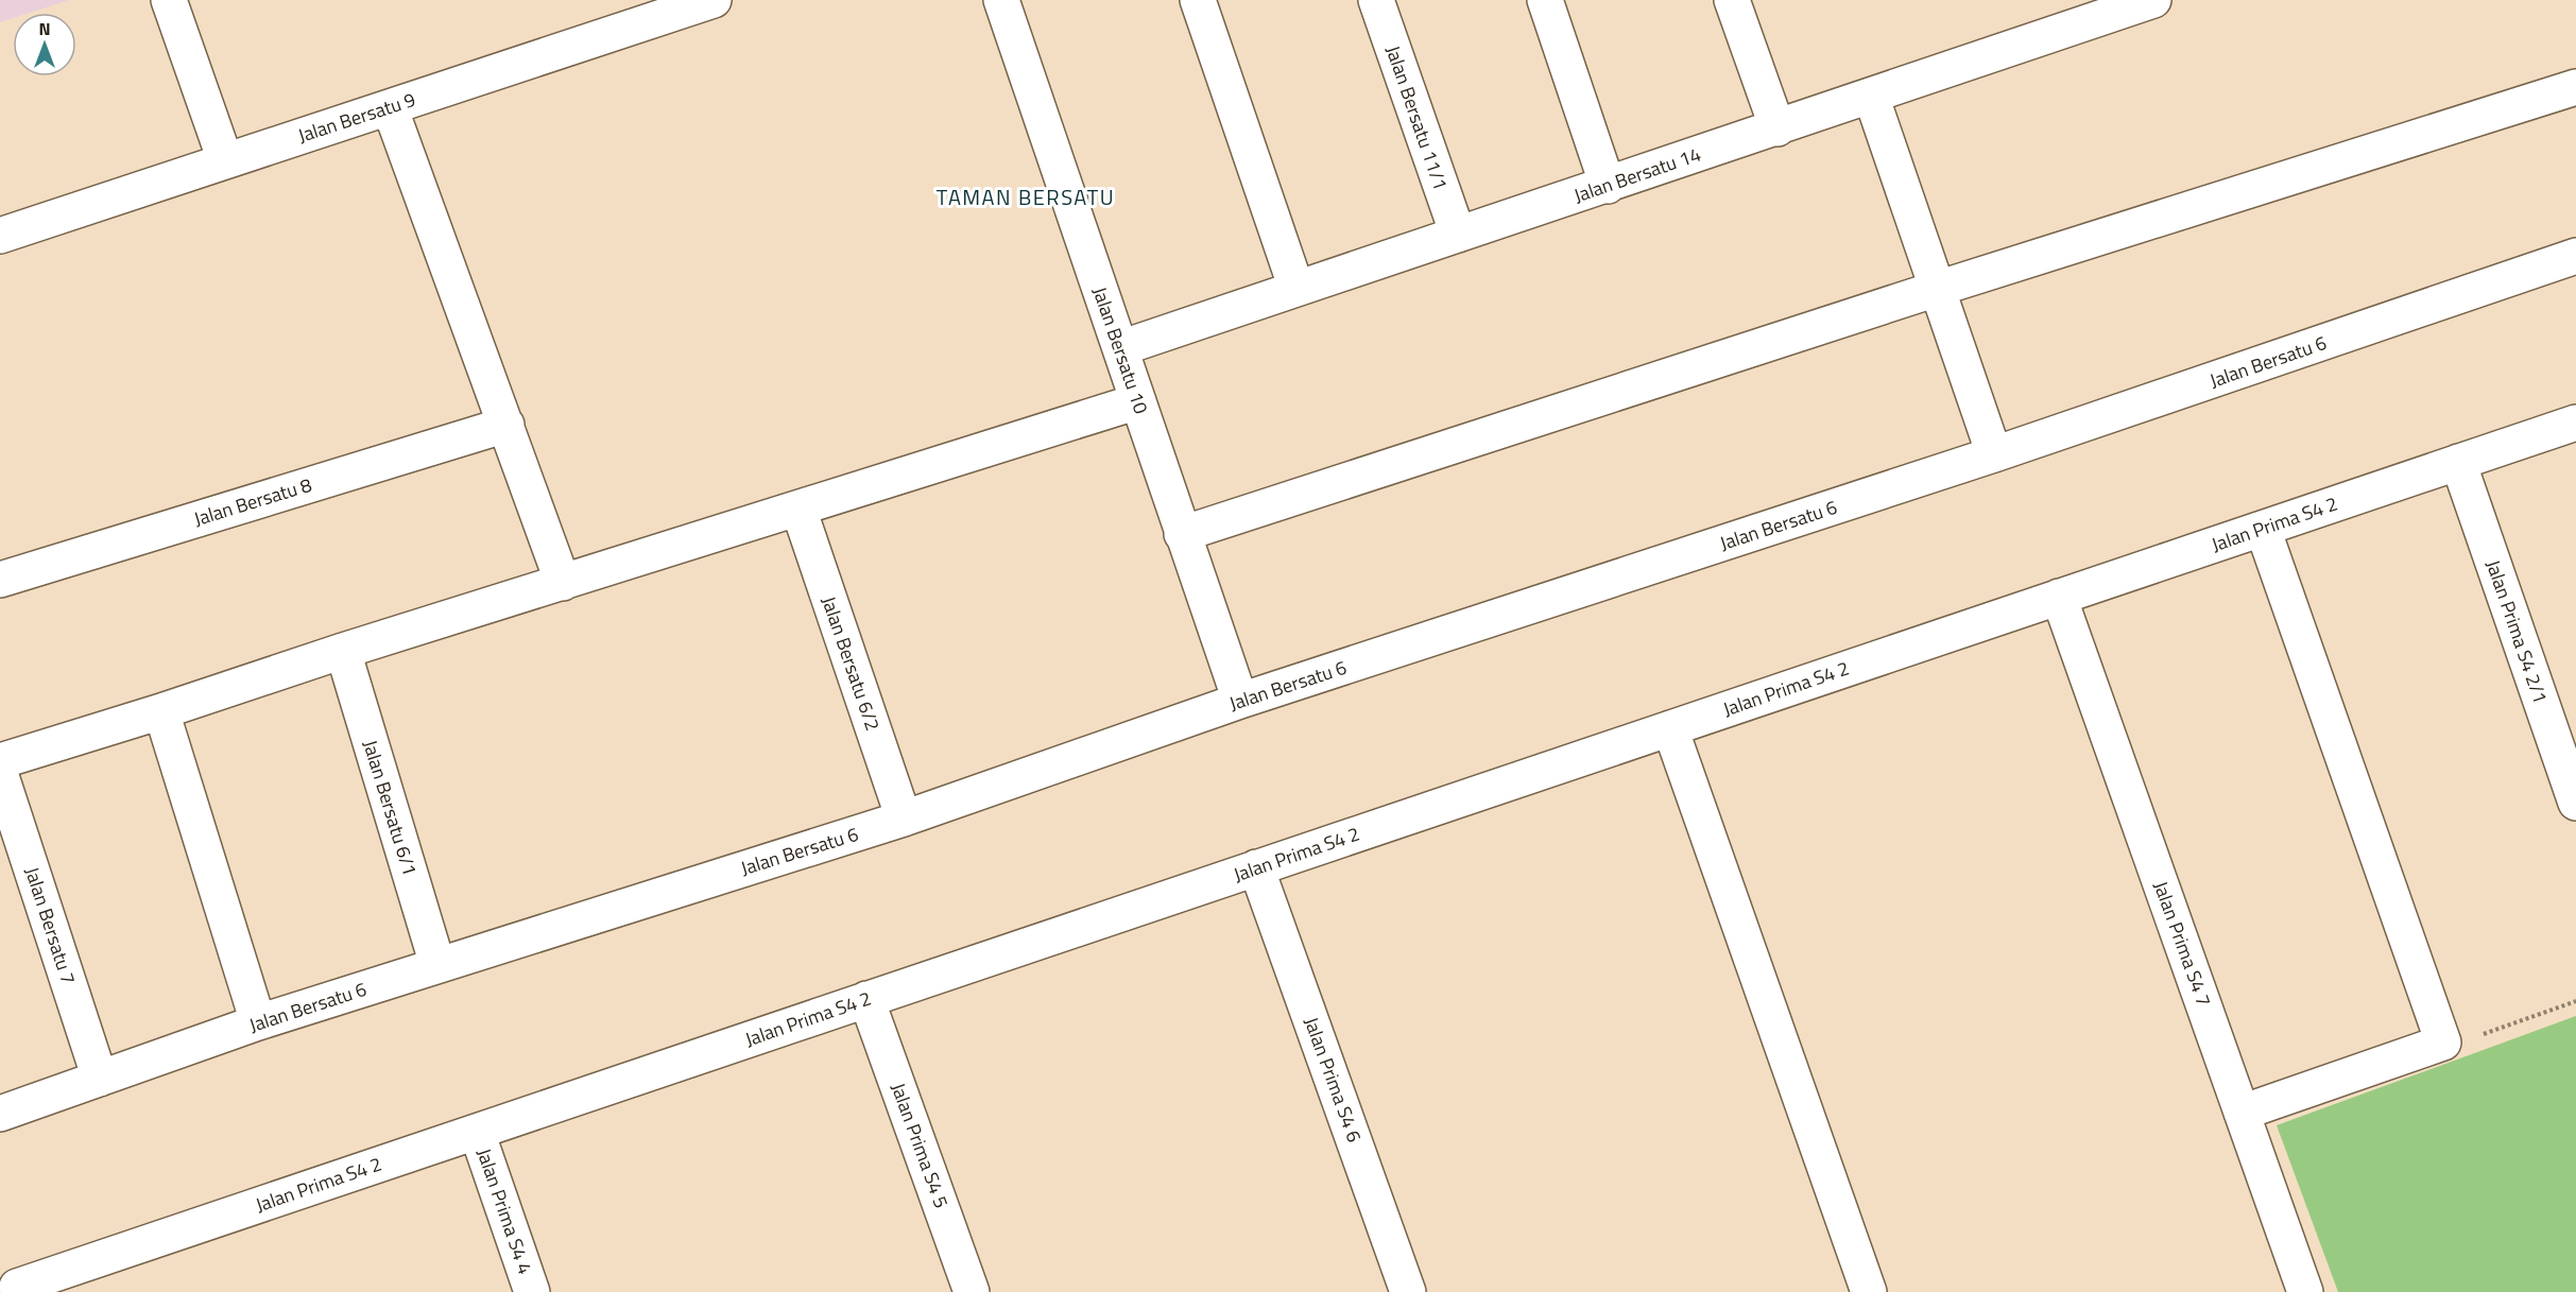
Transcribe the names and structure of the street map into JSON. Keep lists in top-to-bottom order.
{
  "streets": {
    "street": [
      "Jalan Bersatu 9",
      "Jalan Bersatu 11/1",
      "Jalan Bersatu 14",
      "Jalan Bersatu 10",
      "Jalan Bersatu 6",
      "Jalan Bersatu 8",
      "Jalan Prima S4 2",
      "Jalan Prima S4 2/1",
      "Jalan Bersatu 6/2",
      "Jalan Bersatu 6/1",
      "Jalan Bersatu 7",
      "Jalan Prima S4 7",
      "Jalan Prima S4 6",
      "Jalan Prima S4 5",
      "Jalan Prima S4 4"
    ]
  },
  "crossings": [
    ["Jalan Bersatu 11/1", "Jalan Bersatu 14"],
    ["Jalan Bersatu 14", "Jalan Bersatu 10"],
    ["Jalan Bersatu 10", "Jalan Bersatu 6"],
    ["Jalan Bersatu 6", "Jalan Bersatu 6/2"],
    ["Jalan Bersatu 6", "Jalan Bersatu 6/1"],
    ["Jalan Bersatu 6", "Jalan Bersatu 7"],
    ["Jalan Prima S4 2", "Jalan Prima S4 2/1"],
    ["Jalan Prima S4 2", "Jalan Prima S4 7"],
    ["Jalan Prima S4 2", "Jalan Prima S4 6"],
    ["Jalan Prima S4 2", "Jalan Prima S4 5"],
    ["Jalan Prima S4 2", "Jalan Prima S4 4"]
  ],
  "districts": ["TAMAN BERSATU"],
  "north": "top"
}
